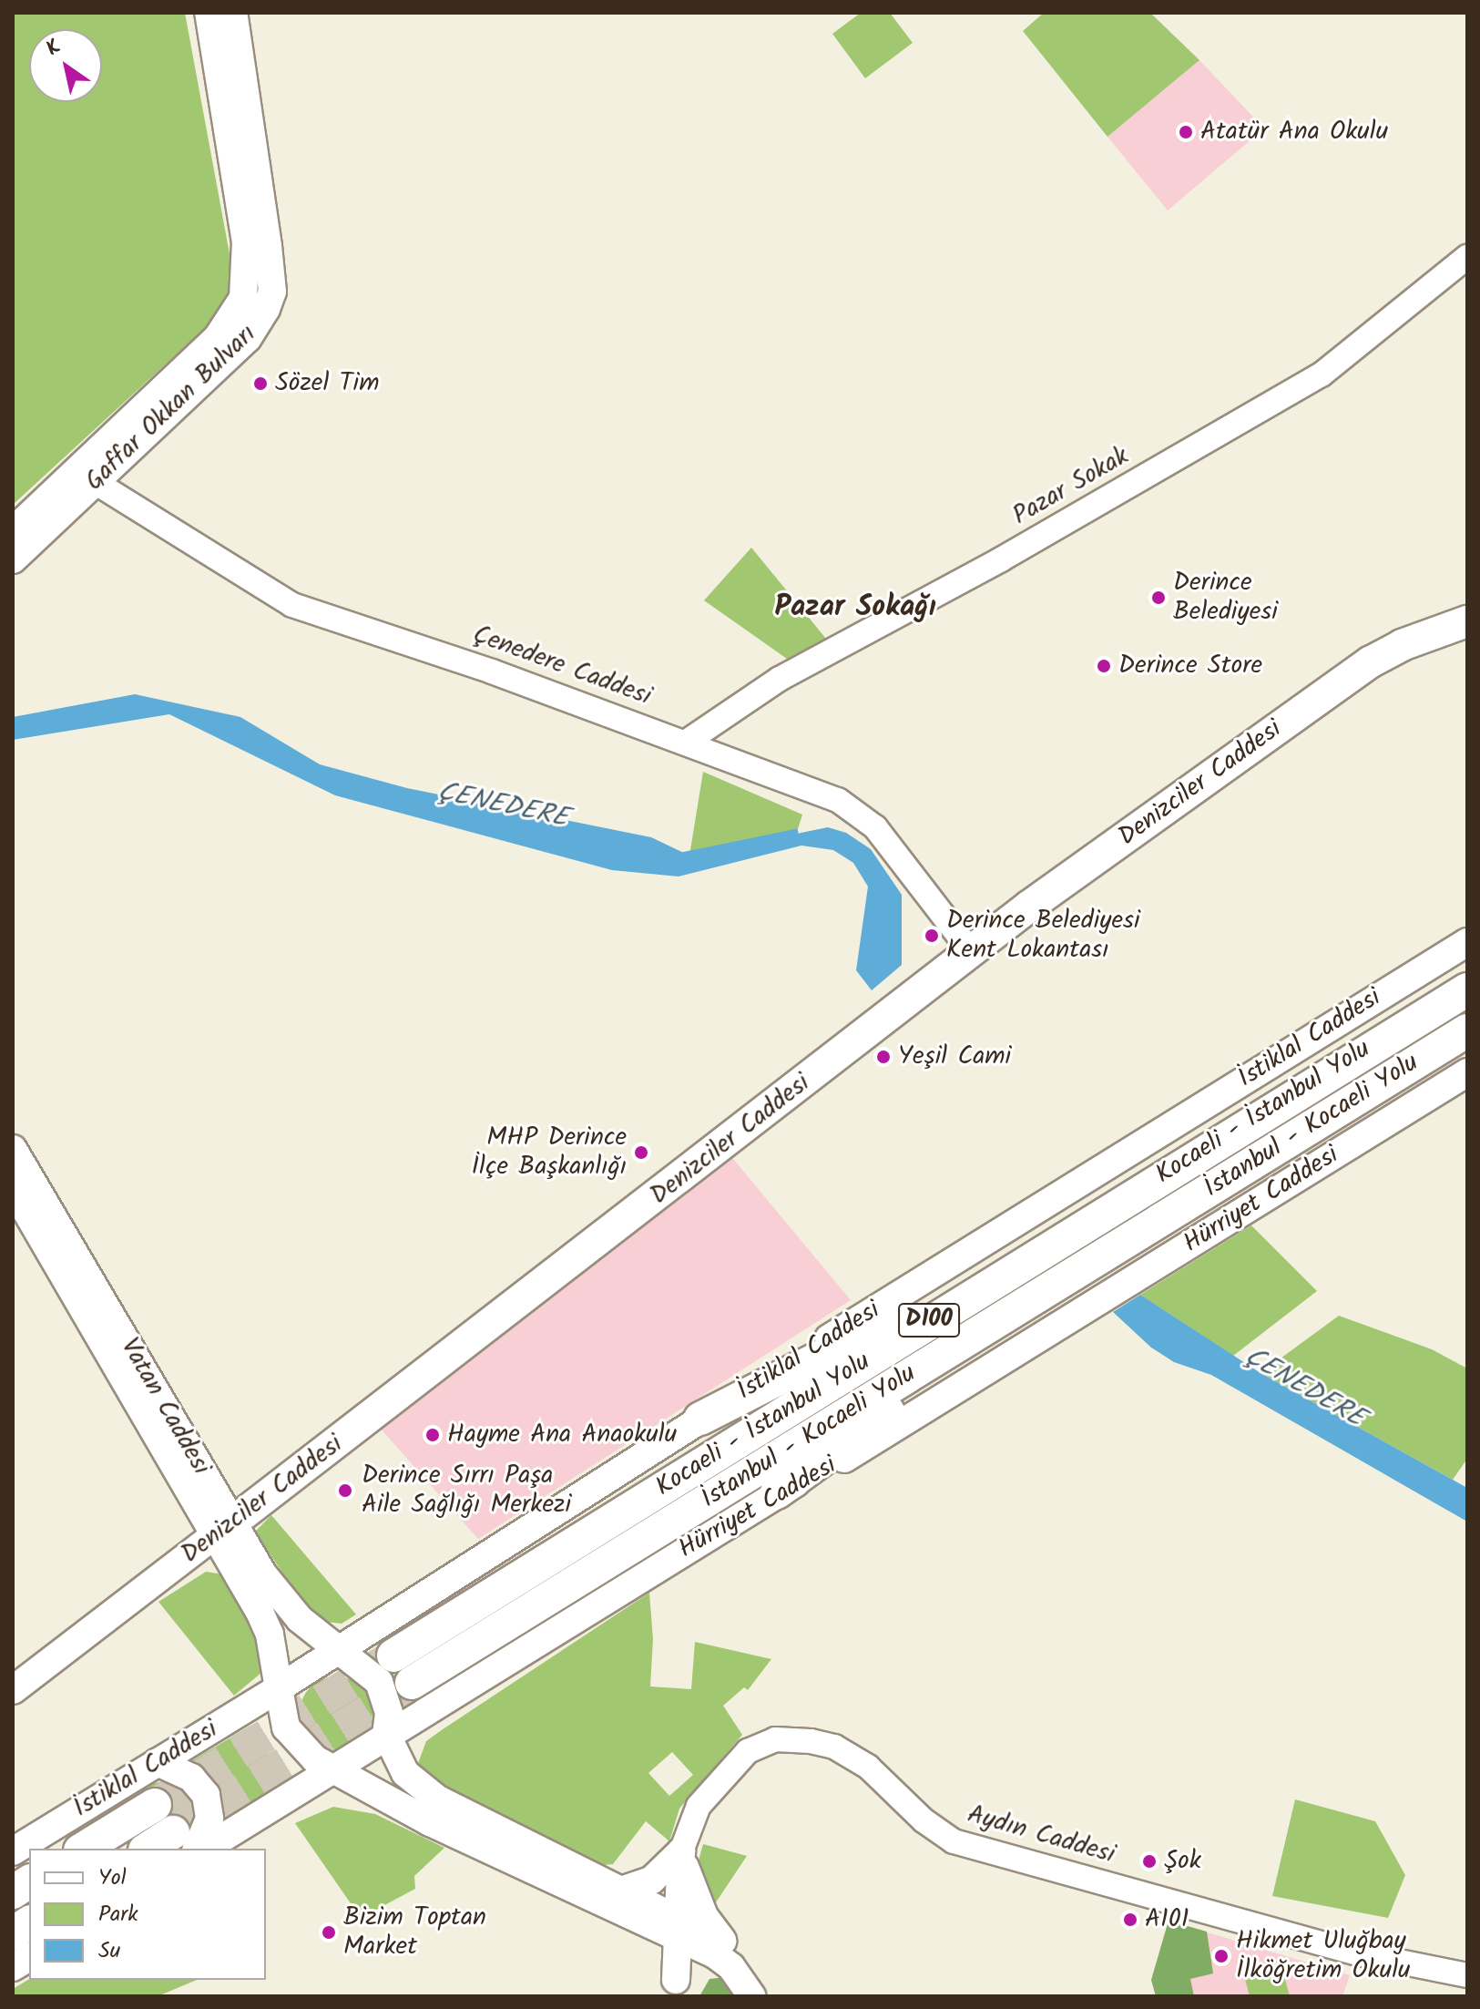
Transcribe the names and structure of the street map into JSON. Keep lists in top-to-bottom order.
{
  "streets": {
    "highway": ["Kocaeli - İstanbul Yolu", "İstanbul - Kocaeli Yolu", "D100"],
    "main road": [
      "Gaffar Okkan Bulvarı",
      "Denizciler Caddesi",
      "İstiklal Caddesi",
      "Hürriyet Caddesi",
      "Vatan Caddesi"
    ],
    "street": ["Pazar Sokak", "Çenedere Caddesi", "Aydın Caddesi"]
  },
  "crossings": [
    ["Gaffar Okkan Bulvarı", "Çenedere Caddesi"],
    ["Pazar Sokak", "Çenedere Caddesi"],
    ["Çenedere Caddesi", "Denizciler Caddesi"],
    ["Denizciler Caddesi", "Vatan Caddesi"],
    ["İstiklal Caddesi", "Hürriyet Caddesi"],
    ["İstiklal Caddesi", "Vatan Caddesi"],
    ["Hürriyet Caddesi", "Vatan Caddesi"]
  ],
  "districts": ["Pazar Sokağı"],
  "water": ["ÇENEDERE"],
  "places": [
    "Atatür Ana Okulu",
    "Sözel Tim",
    "Derince Belediyesi",
    "Derince Store",
    "Derince Belediyesi Kent Lokantası",
    "Yeşil Cami",
    "MHP Derince İlçe Başkanlığı",
    "Hayme Ana Anaokulu",
    "Derince Sırrı Paşa Aile Sağlığı Merkezi",
    "Şok",
    "A101",
    "Bizim Toptan Market",
    "Hikmet Uluğbay İlköğretim Okulu"
  ],
  "legend": ["Yol", "Park", "Su"],
  "north": "top left"
}
